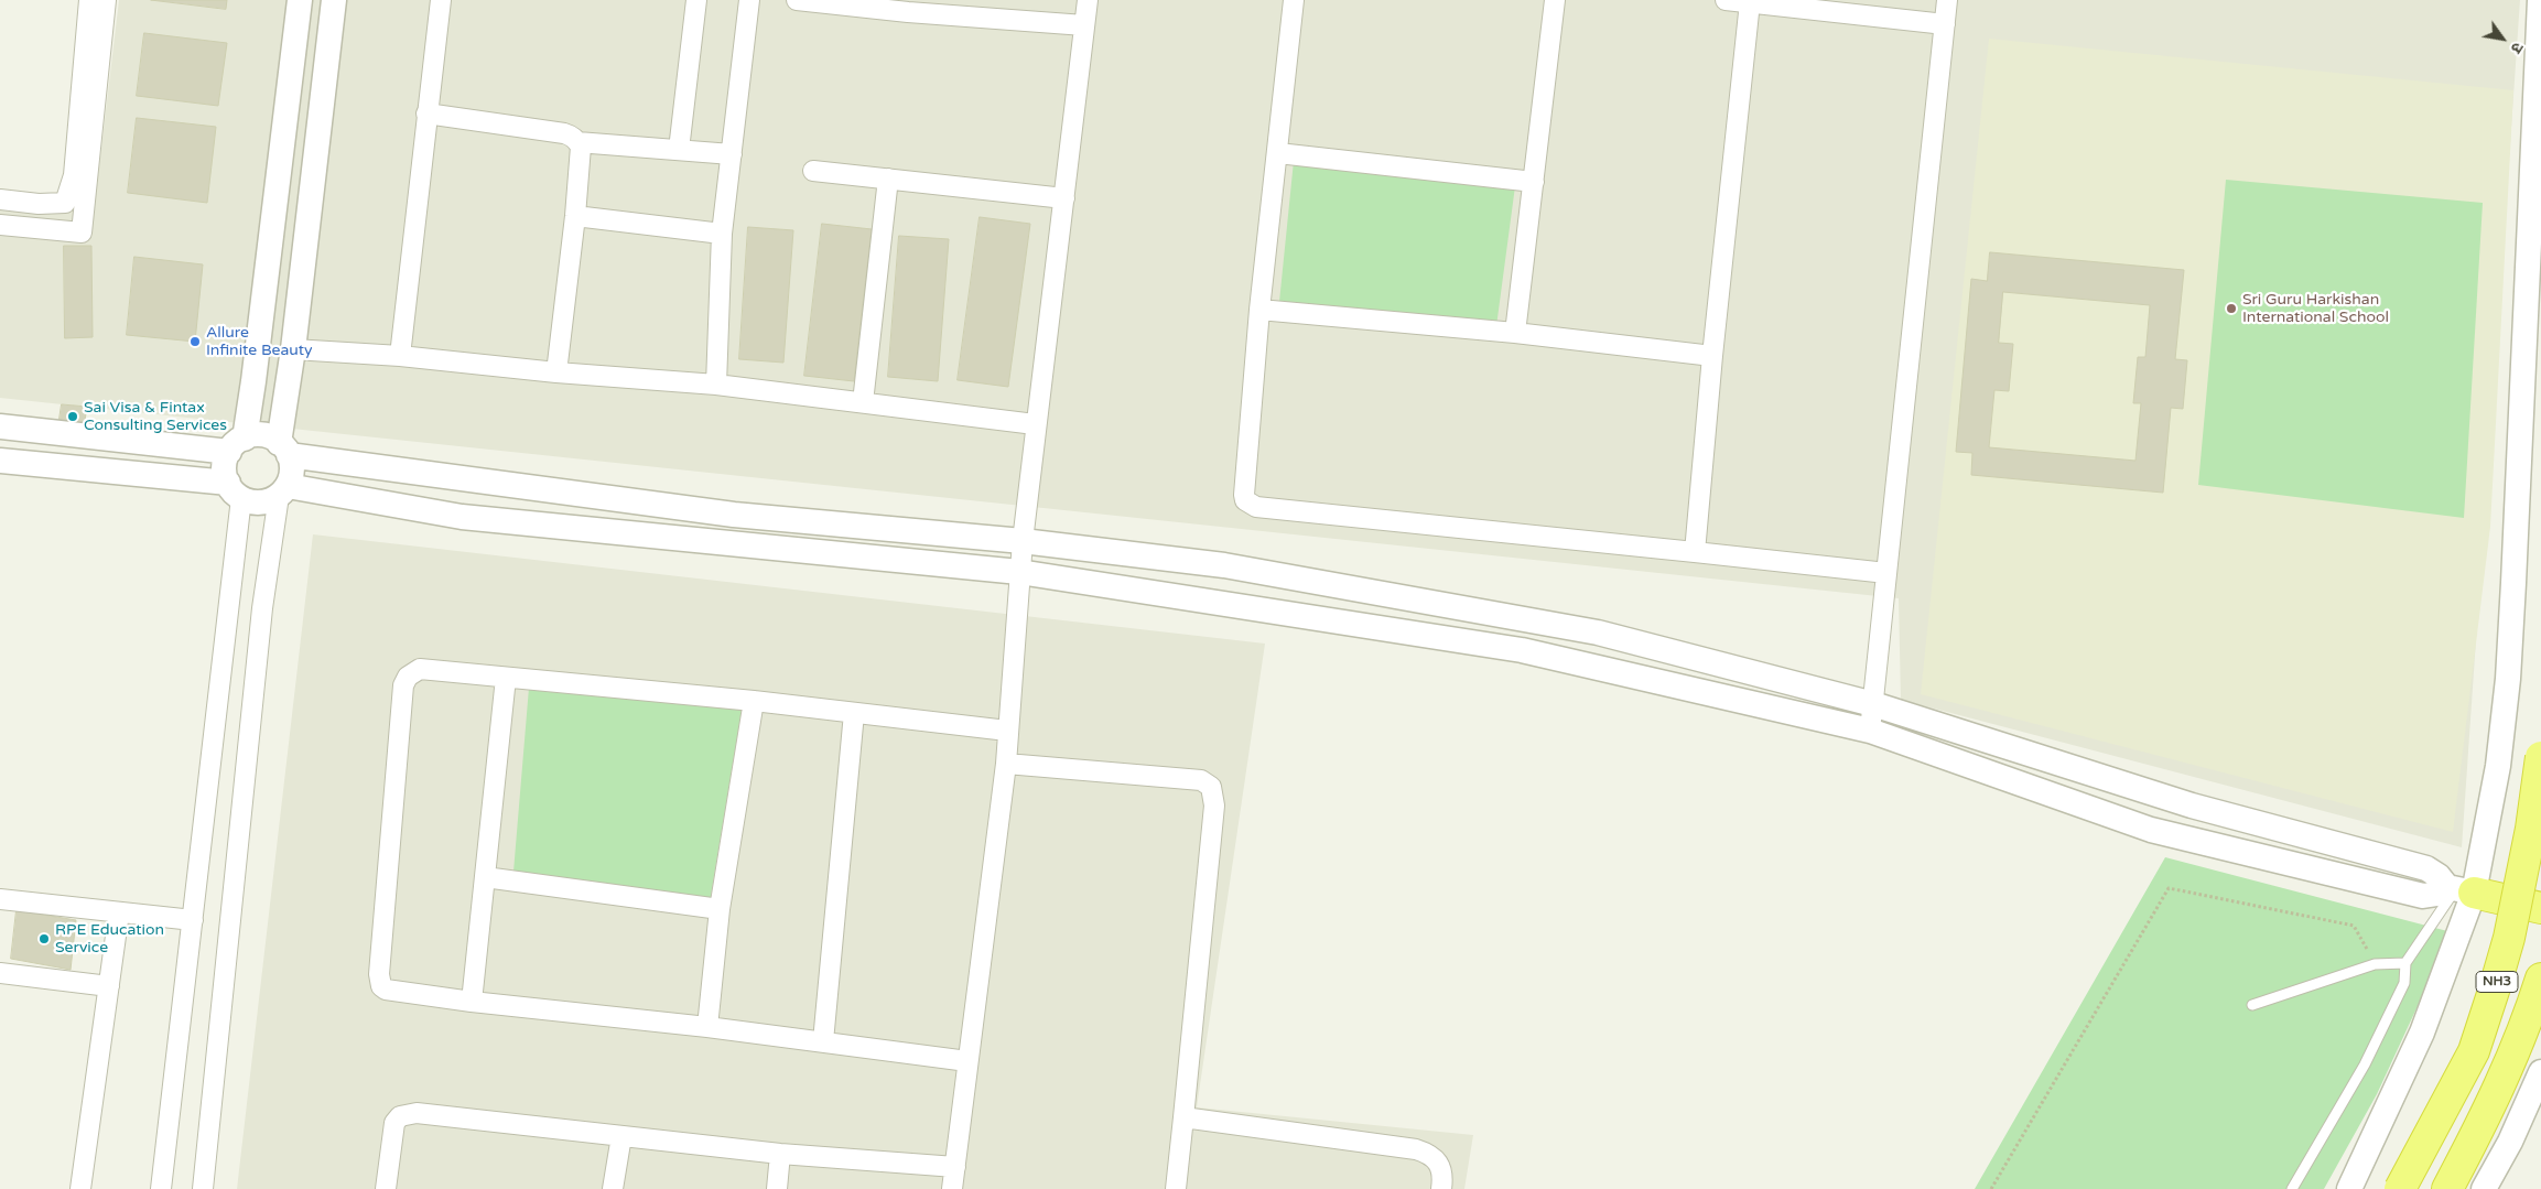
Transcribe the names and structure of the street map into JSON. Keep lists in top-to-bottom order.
{
  "streets": {
    "highway": ["NH3"]
  },
  "places": [
    "Sri Guru Harkishan International School",
    "Allure Infinite Beauty",
    "Sai Visa & Fintax Consulting Services",
    "RPE Education Service"
  ],
  "north": "bottom right"
}
